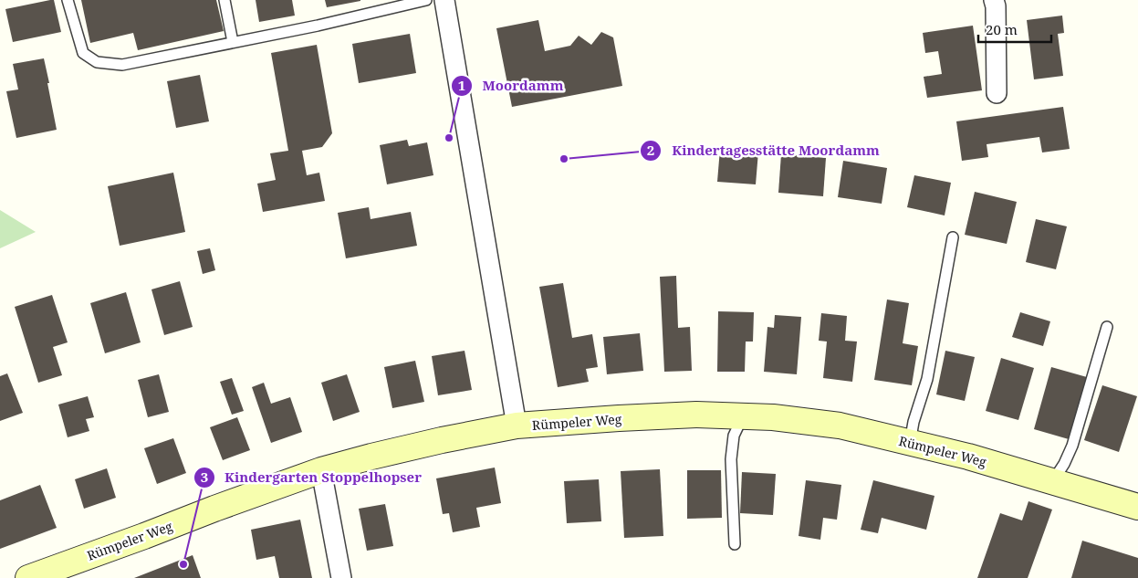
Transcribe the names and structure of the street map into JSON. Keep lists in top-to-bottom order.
{
  "streets": {
    "street": ["Rümpeler Weg"]
  },
  "places": ["Moordamm", "Kindertagesstätte Moordamm", "Kindergarten Stoppelhopser"],
  "scale_bar": "20 m"
}
